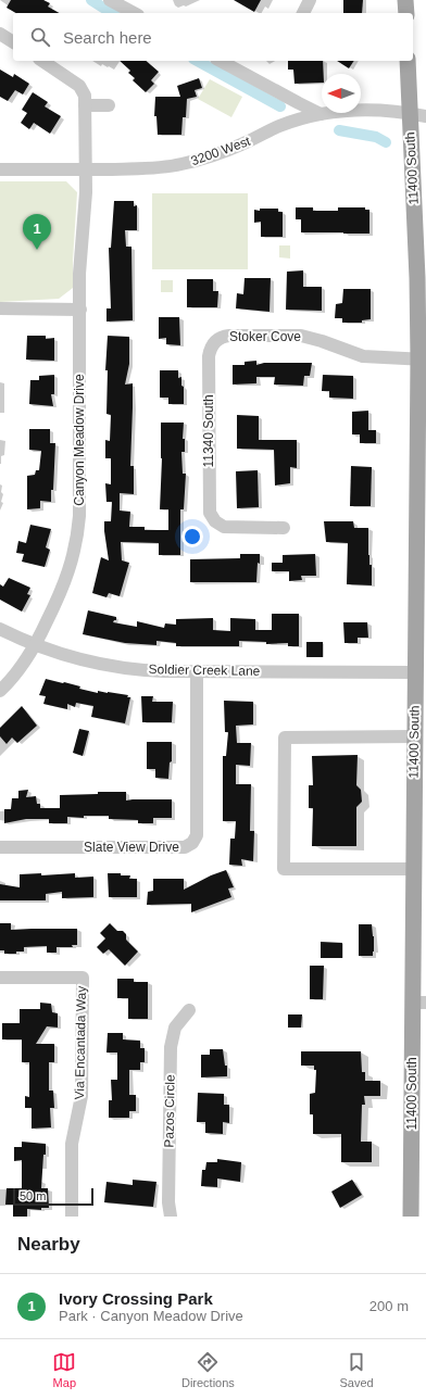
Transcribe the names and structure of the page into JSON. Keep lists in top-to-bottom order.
{
  "streets": {
    "main road": ["11400 South"],
    "street": [
      "3200 West",
      "Stoker Cove",
      "11340 South",
      "Canyon Meadow Drive",
      "Soldier Creek Lane",
      "Slate View Drive",
      "Via Encantada Way",
      "Pazos Circle"
    ]
  },
  "crossings": [
    ["3200 West", "11400 South"],
    ["3200 West", "Canyon Meadow Drive"],
    ["11400 South", "Stoker Cove"],
    ["11400 South", "Soldier Creek Lane"],
    ["Stoker Cove", "11340 South"],
    ["Canyon Meadow Drive", "Soldier Creek Lane"],
    ["Soldier Creek Lane", "Slate View Drive"]
  ],
  "scale_bar": "50 m",
  "north": "left",
  "page": {
    "search": "Search here",
    "pins": "1",
    "scale": "50 m",
    "heading": "Nearby",
    "list": [
      {
        "mark": "1",
        "name": "Ivory Crossing Park",
        "note": "Park · Canyon Meadow Drive",
        "value": "200 m"
      }
    ],
    "nav": ["Map", "Directions", "Saved"]
  }
}
